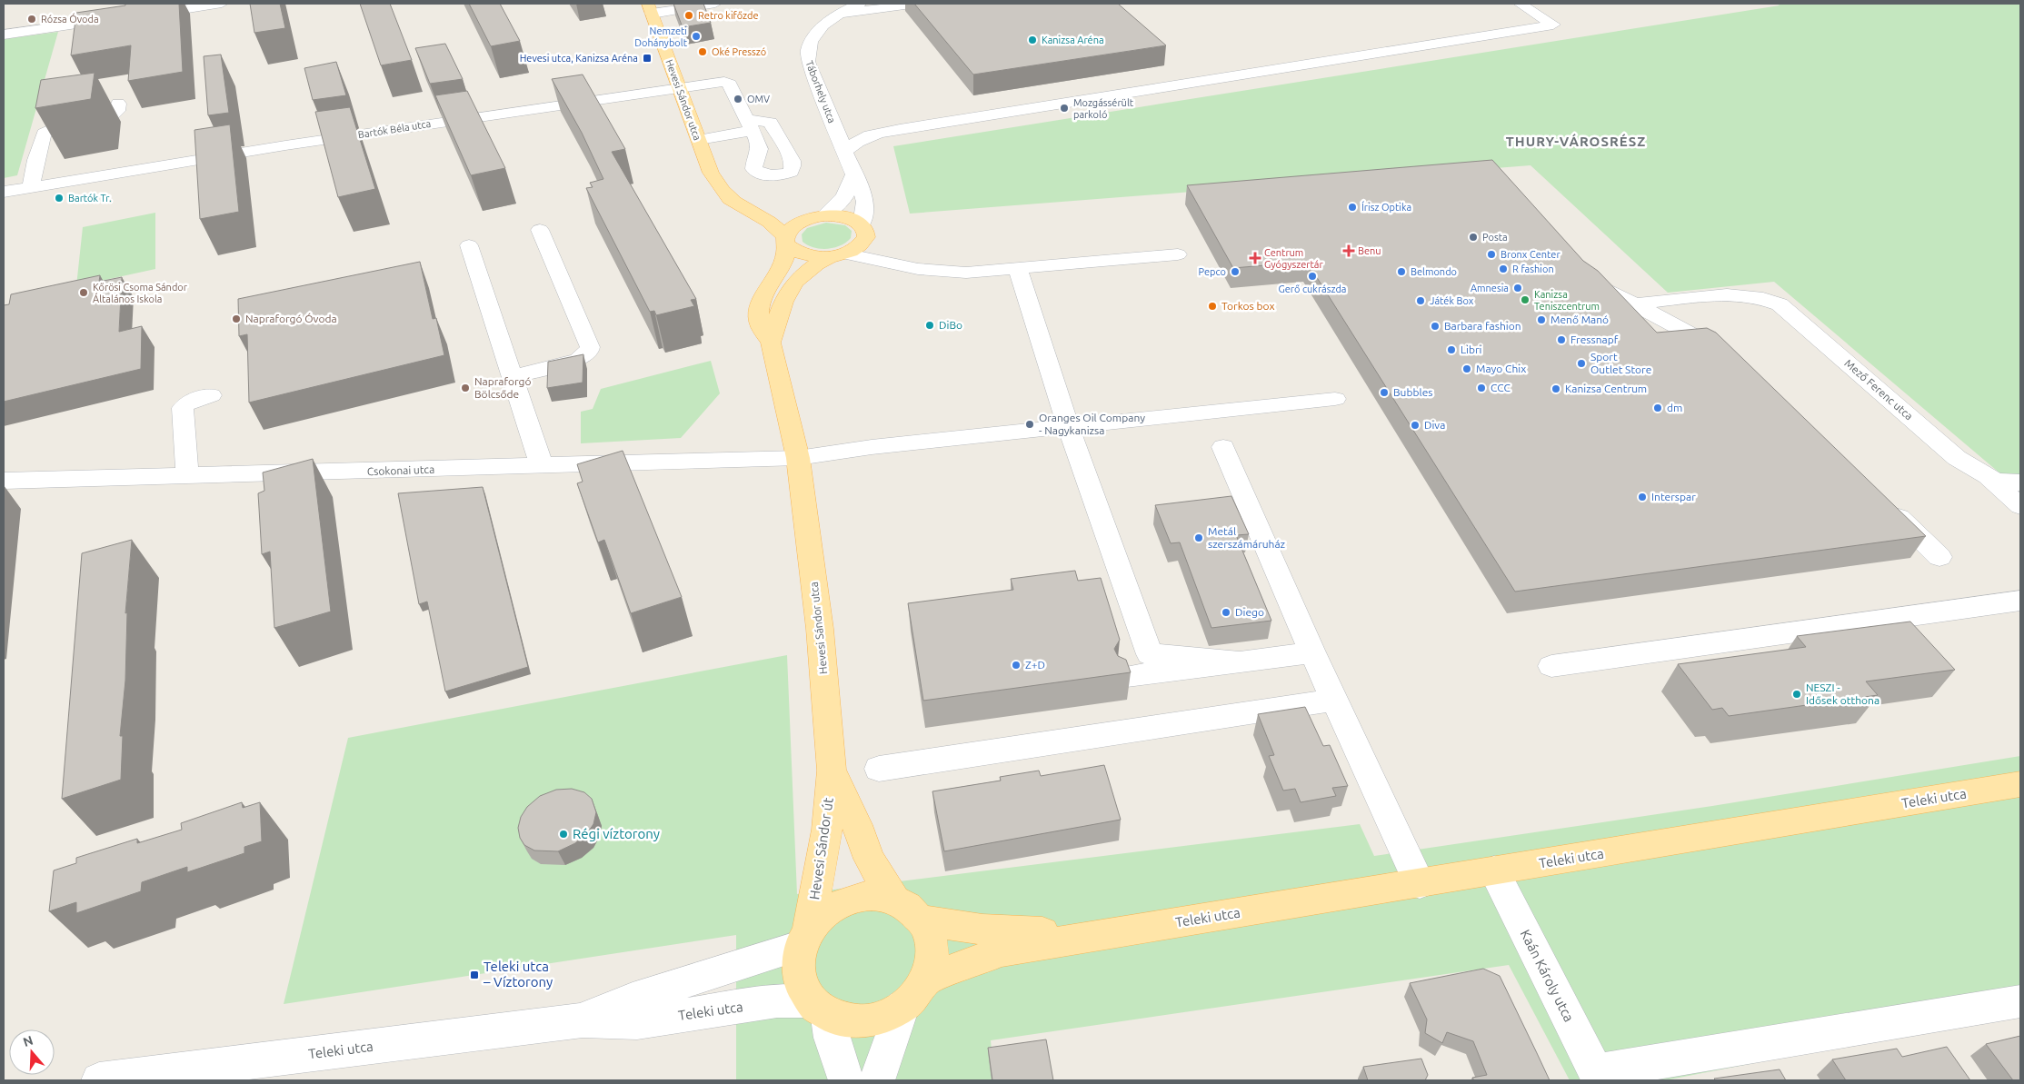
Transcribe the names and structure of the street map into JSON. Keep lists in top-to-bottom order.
{
  "streets": {
    "main road": ["Hevesi Sándor utca", "Teleki utca", "Hevesi Sándor út"],
    "street": [
      "Táborhely utca",
      "Bartók Béla utca",
      "Mező Ferenc utca",
      "Csokonai utca",
      "Kaán Károly utca"
    ]
  },
  "crossings": [
    ["Táborhely utca", "Hevesi Sándor utca"],
    ["Hevesi Sándor utca", "Bartók Béla utca"],
    ["Hevesi Sándor utca", "Csokonai utca"],
    ["Hevesi Sándor utca", "Teleki utca"],
    ["Hevesi Sándor utca", "Hevesi Sándor út"],
    ["Teleki utca", "Hevesi Sándor út"],
    ["Teleki utca", "Kaán Károly utca"]
  ],
  "districts": ["THURY-VÁROSRÉSZ"],
  "places": {
    "other": [
      "Retro kifőzde",
      "Rózsa Óvoda",
      "Nemzeti Dohánybolt",
      "Kanizsa Aréna",
      "Oké Presszó",
      "OMV",
      "Mozgássérült parkoló",
      "Bartók Tr.",
      "Írisz Optika",
      "Posta",
      "Bronx Center",
      "R fashion",
      "Pepco",
      "Belmondo",
      "Gerő cukrászda",
      "Amnesia",
      "Kőrösi Csoma Sándor Általános Iskola",
      "Kanizsa Teniszcentrum",
      "Játék Box",
      "Torkos box",
      "Napraforgó Óvoda",
      "Menő Manó",
      "DiBo",
      "Barbara fashion",
      "Fressnapf",
      "Libri",
      "Sport Outlet Store",
      "Mayo Chix",
      "Napraforgó Bölcsőde",
      "CCC",
      "Kanizsa Centrum",
      "Bubbles",
      "dm",
      "Oranges Oil Company - Nagykanizsa",
      "Diva",
      "Interspar",
      "Metál szerszámáruház",
      "Diego",
      "Z+D",
      "NESZI - Idősek otthona",
      "Régi víztorony"
    ],
    "transit": ["Hevesi utca, Kanizsa Aréna", "Teleki utca – Víztorony"],
    "health": ["Benu", "Centrum Gyógyszertár"]
  },
  "north": "top"
}
